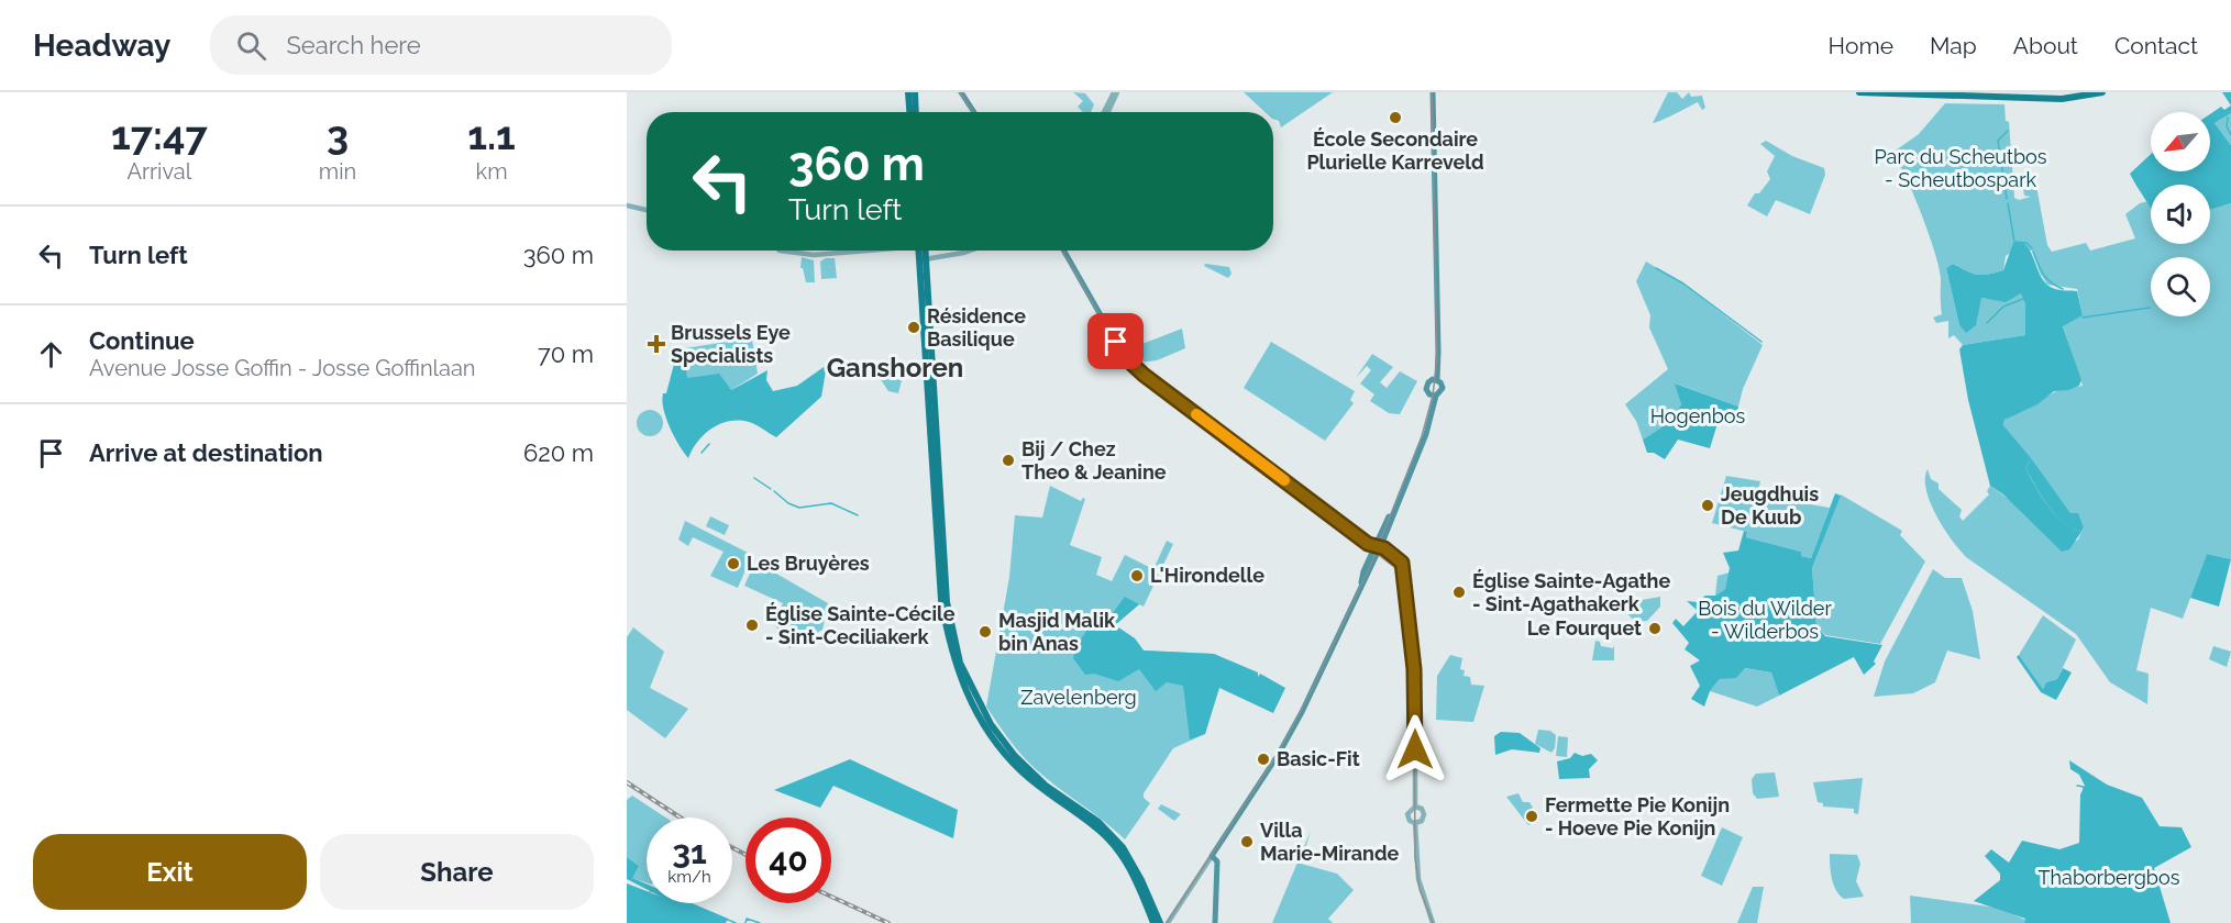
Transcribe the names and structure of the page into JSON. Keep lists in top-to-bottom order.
{
  "districts": ["Ganshoren"],
  "parks": [
    "Parc du Scheutbos - Scheutbospark",
    "Hogenbos",
    "Bois du Wilder - Wilderbos",
    "Zavelenberg",
    "Thaborbergbos"
  ],
  "places": {
    "other": [
      "École Secondaire Plurielle Karreveld",
      "Résidence Basilique",
      "Bij / Chez Theo & Jeanine",
      "Jeugdhuis De Kuub",
      "Les Bruyères",
      "L'Hirondelle",
      "Église Sainte-Agathe - Sint-Agathakerk",
      "Église Sainte-Cécile - Sint-Ceciliakerk",
      "Le Fourquet",
      "Masjid Malik bin Anas",
      "Basic-Fit",
      "Fermette Pie Konijn - Hoeve Pie Konijn",
      "Villa Marie-Mirande"
    ],
    "health": ["Brussels Eye Specialists"]
  },
  "north": "bottom left",
  "page": {
    "header": "Headway",
    "search": "Search here",
    "nav": [
      "Home",
      "Map",
      "About",
      "Contact"
    ],
    "eta": [
      "17:47",
      "Arrival",
      "3",
      "min",
      "1.1",
      "km"
    ],
    "turn": ["360 m", "Turn left"],
    "list": [
      {
        "name": "Turn left",
        "value": "360 m"
      },
      {
        "name": "Continue",
        "note": "Avenue Josse Goffin - Josse Goffinlaan",
        "value": "70 m"
      },
      {
        "name": "Arrive at destination",
        "value": "620 m"
      }
    ],
    "speed": "31 km/h",
    "limit": "40",
    "buttons": ["Exit", "Share"]
  }
}
